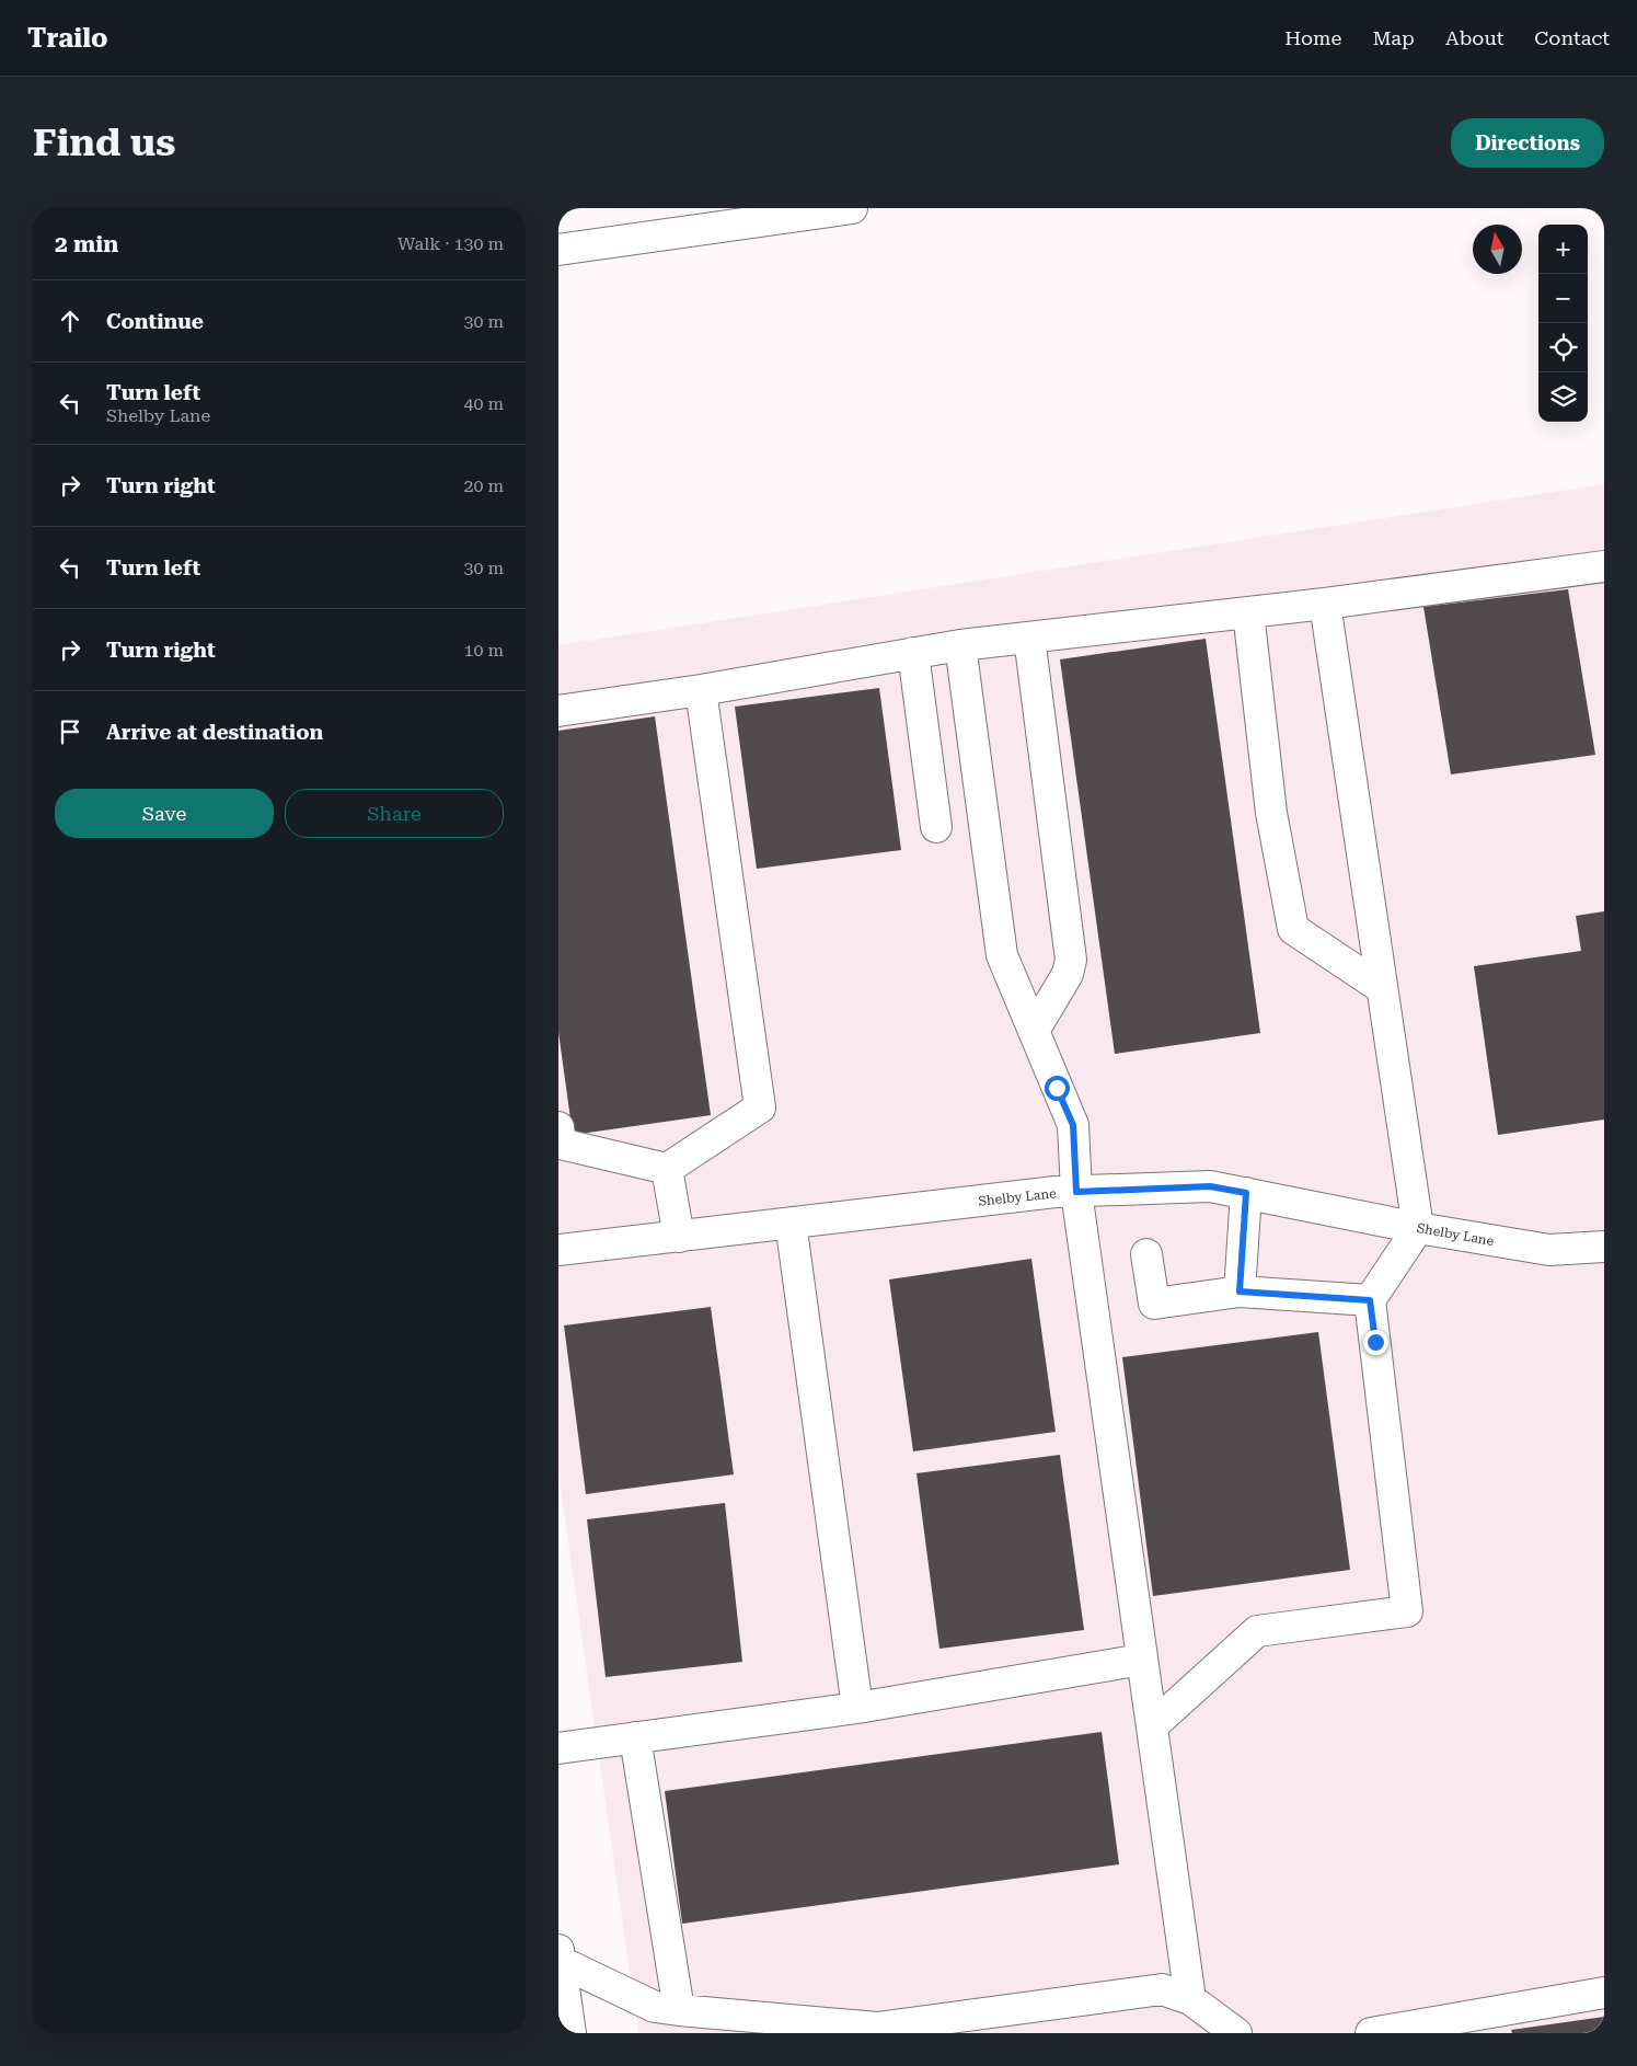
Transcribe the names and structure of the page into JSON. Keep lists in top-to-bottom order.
{
  "streets": {
    "street": ["Shelby Lane"]
  },
  "north": "top",
  "page": {
    "header": "Trailo",
    "nav": [
      "Home",
      "Map",
      "About",
      "Contact"
    ],
    "buttons": [
      "Directions",
      ["Save", "Share"]
    ],
    "title": "Find us",
    "heading": ["2 min", "Walk · 130 m"],
    "map_buttons": ["+", "−"],
    "list": [
      ["Continue", "30 m"],
      ["Turn left", "Shelby Lane", "40 m"],
      ["Turn right", "20 m"],
      ["Turn left", "30 m"],
      ["Turn right", "10 m"],
      "Arrive at destination"
    ]
  }
}
